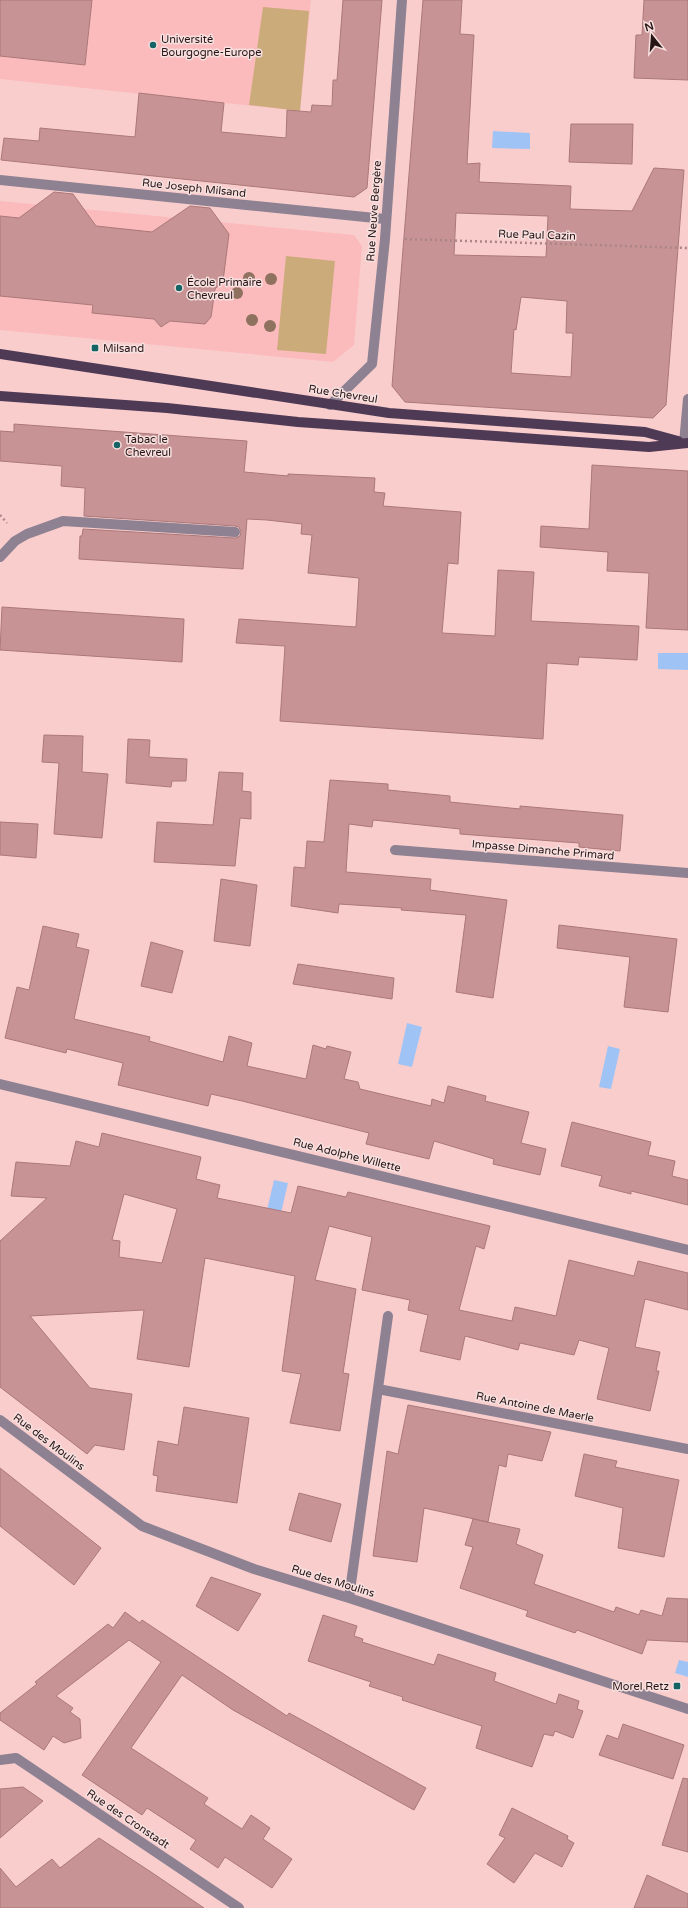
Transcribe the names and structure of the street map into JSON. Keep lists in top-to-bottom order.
{
  "streets": {
    "main road": ["Rue Chevreul"],
    "street": [
      "Rue Joseph Milsand",
      "Rue Neuve Bergère",
      "Impasse Dimanche Primard",
      "Rue Adolphe Willette",
      "Rue Antoine de Maerle",
      "Rue des Moulins",
      "Rue des Cronstadt"
    ],
    "path": ["Rue Paul Cazin"]
  },
  "crossings": [
    ["Rue Joseph Milsand", "Rue Neuve Bergère"],
    ["Rue Neuve Bergère", "Rue Paul Cazin"],
    ["Rue Neuve Bergère", "Rue Chevreul"]
  ],
  "places": {
    "other": ["Université Bourgogne-Europe", "École Primaire Chevreul", "Tabac le Chevreul"],
    "transit": ["Milsand", "Morel Retz"]
  },
  "north": "top"
}
